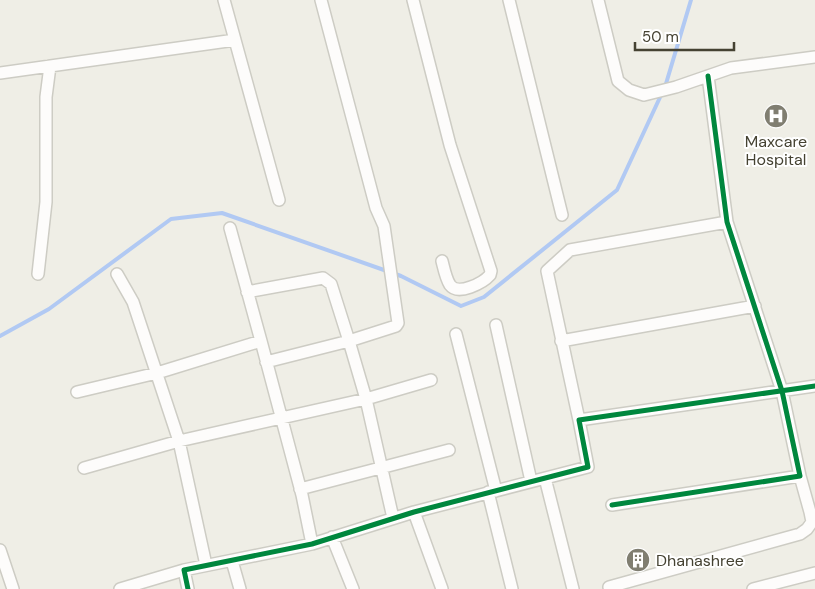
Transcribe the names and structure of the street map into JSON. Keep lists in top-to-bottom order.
{
  "places": {
    "hospital": ["Maxcare Hospital"],
    "building": ["Dhanashree"]
  },
  "scale_bar": "50 m"
}
